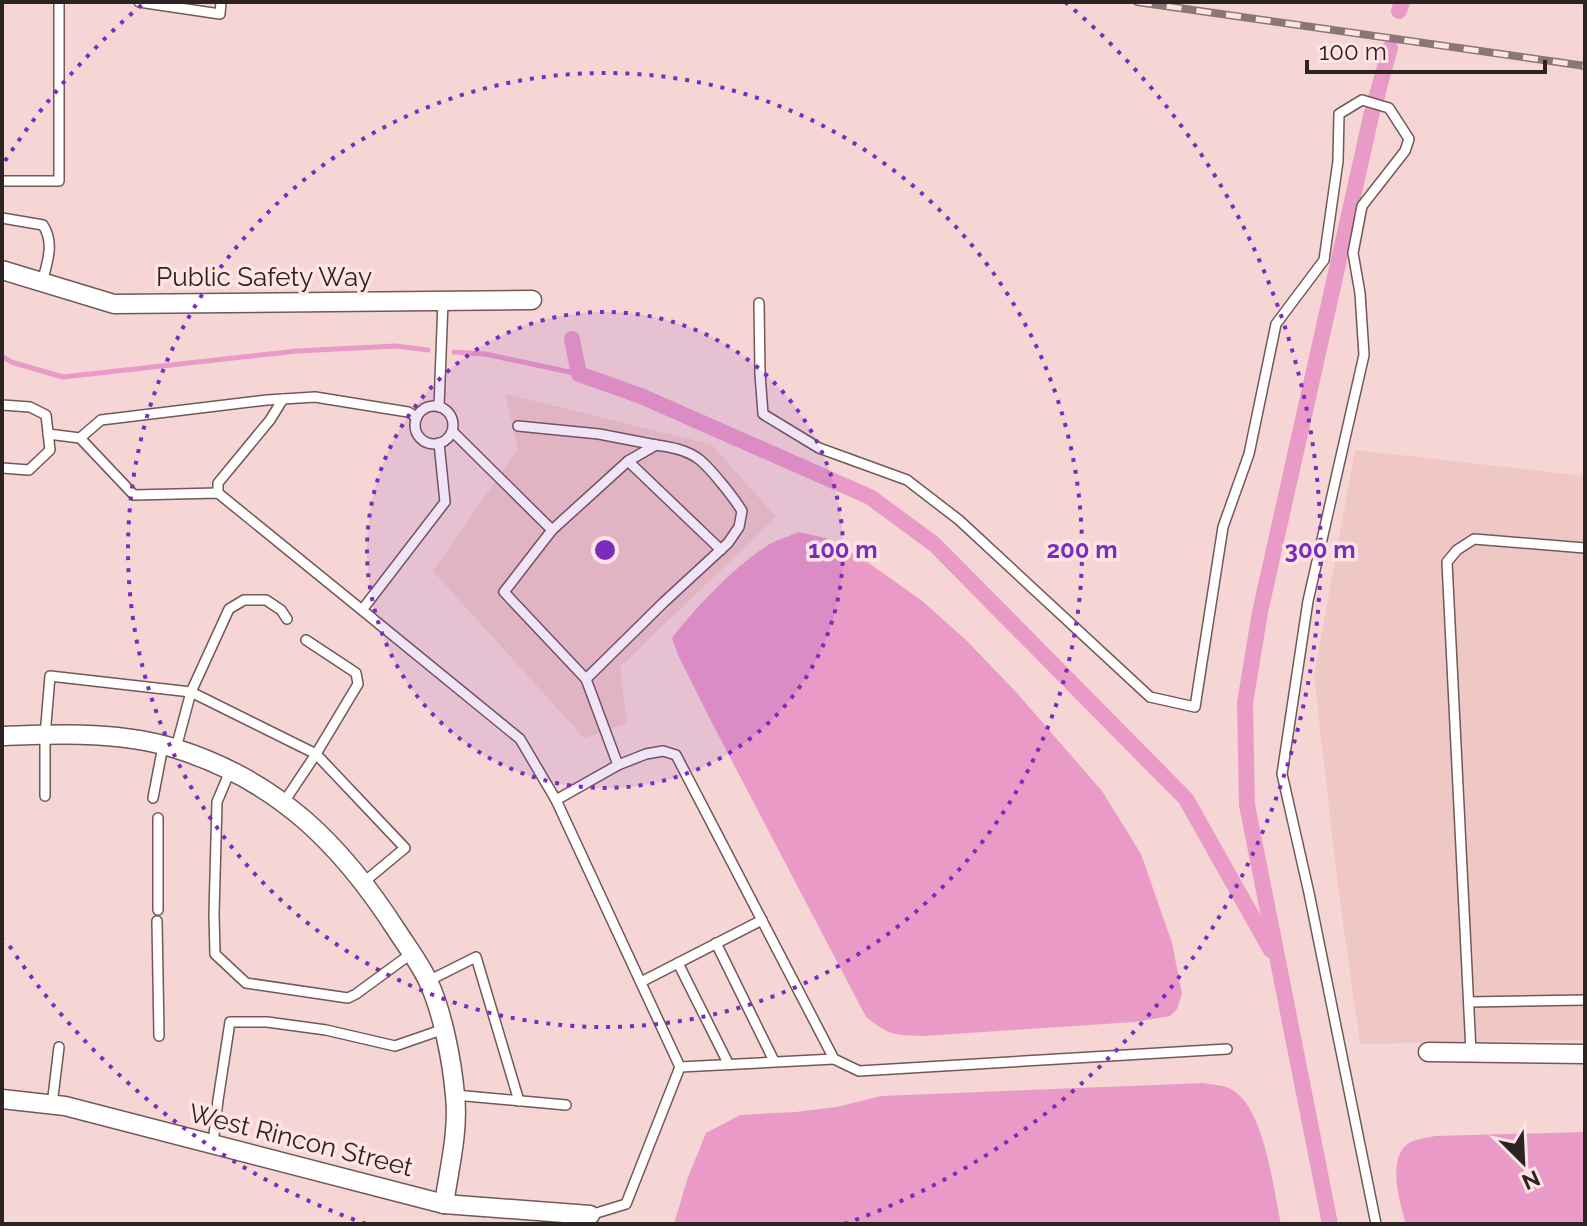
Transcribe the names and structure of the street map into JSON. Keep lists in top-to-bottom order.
{
  "streets": {
    "street": ["Public Safety Way", "West Rincon Street"]
  },
  "scale_bar": "100 m",
  "north": "bottom right",
  "rings": ["100 m", "200 m", "300 m"]
}
